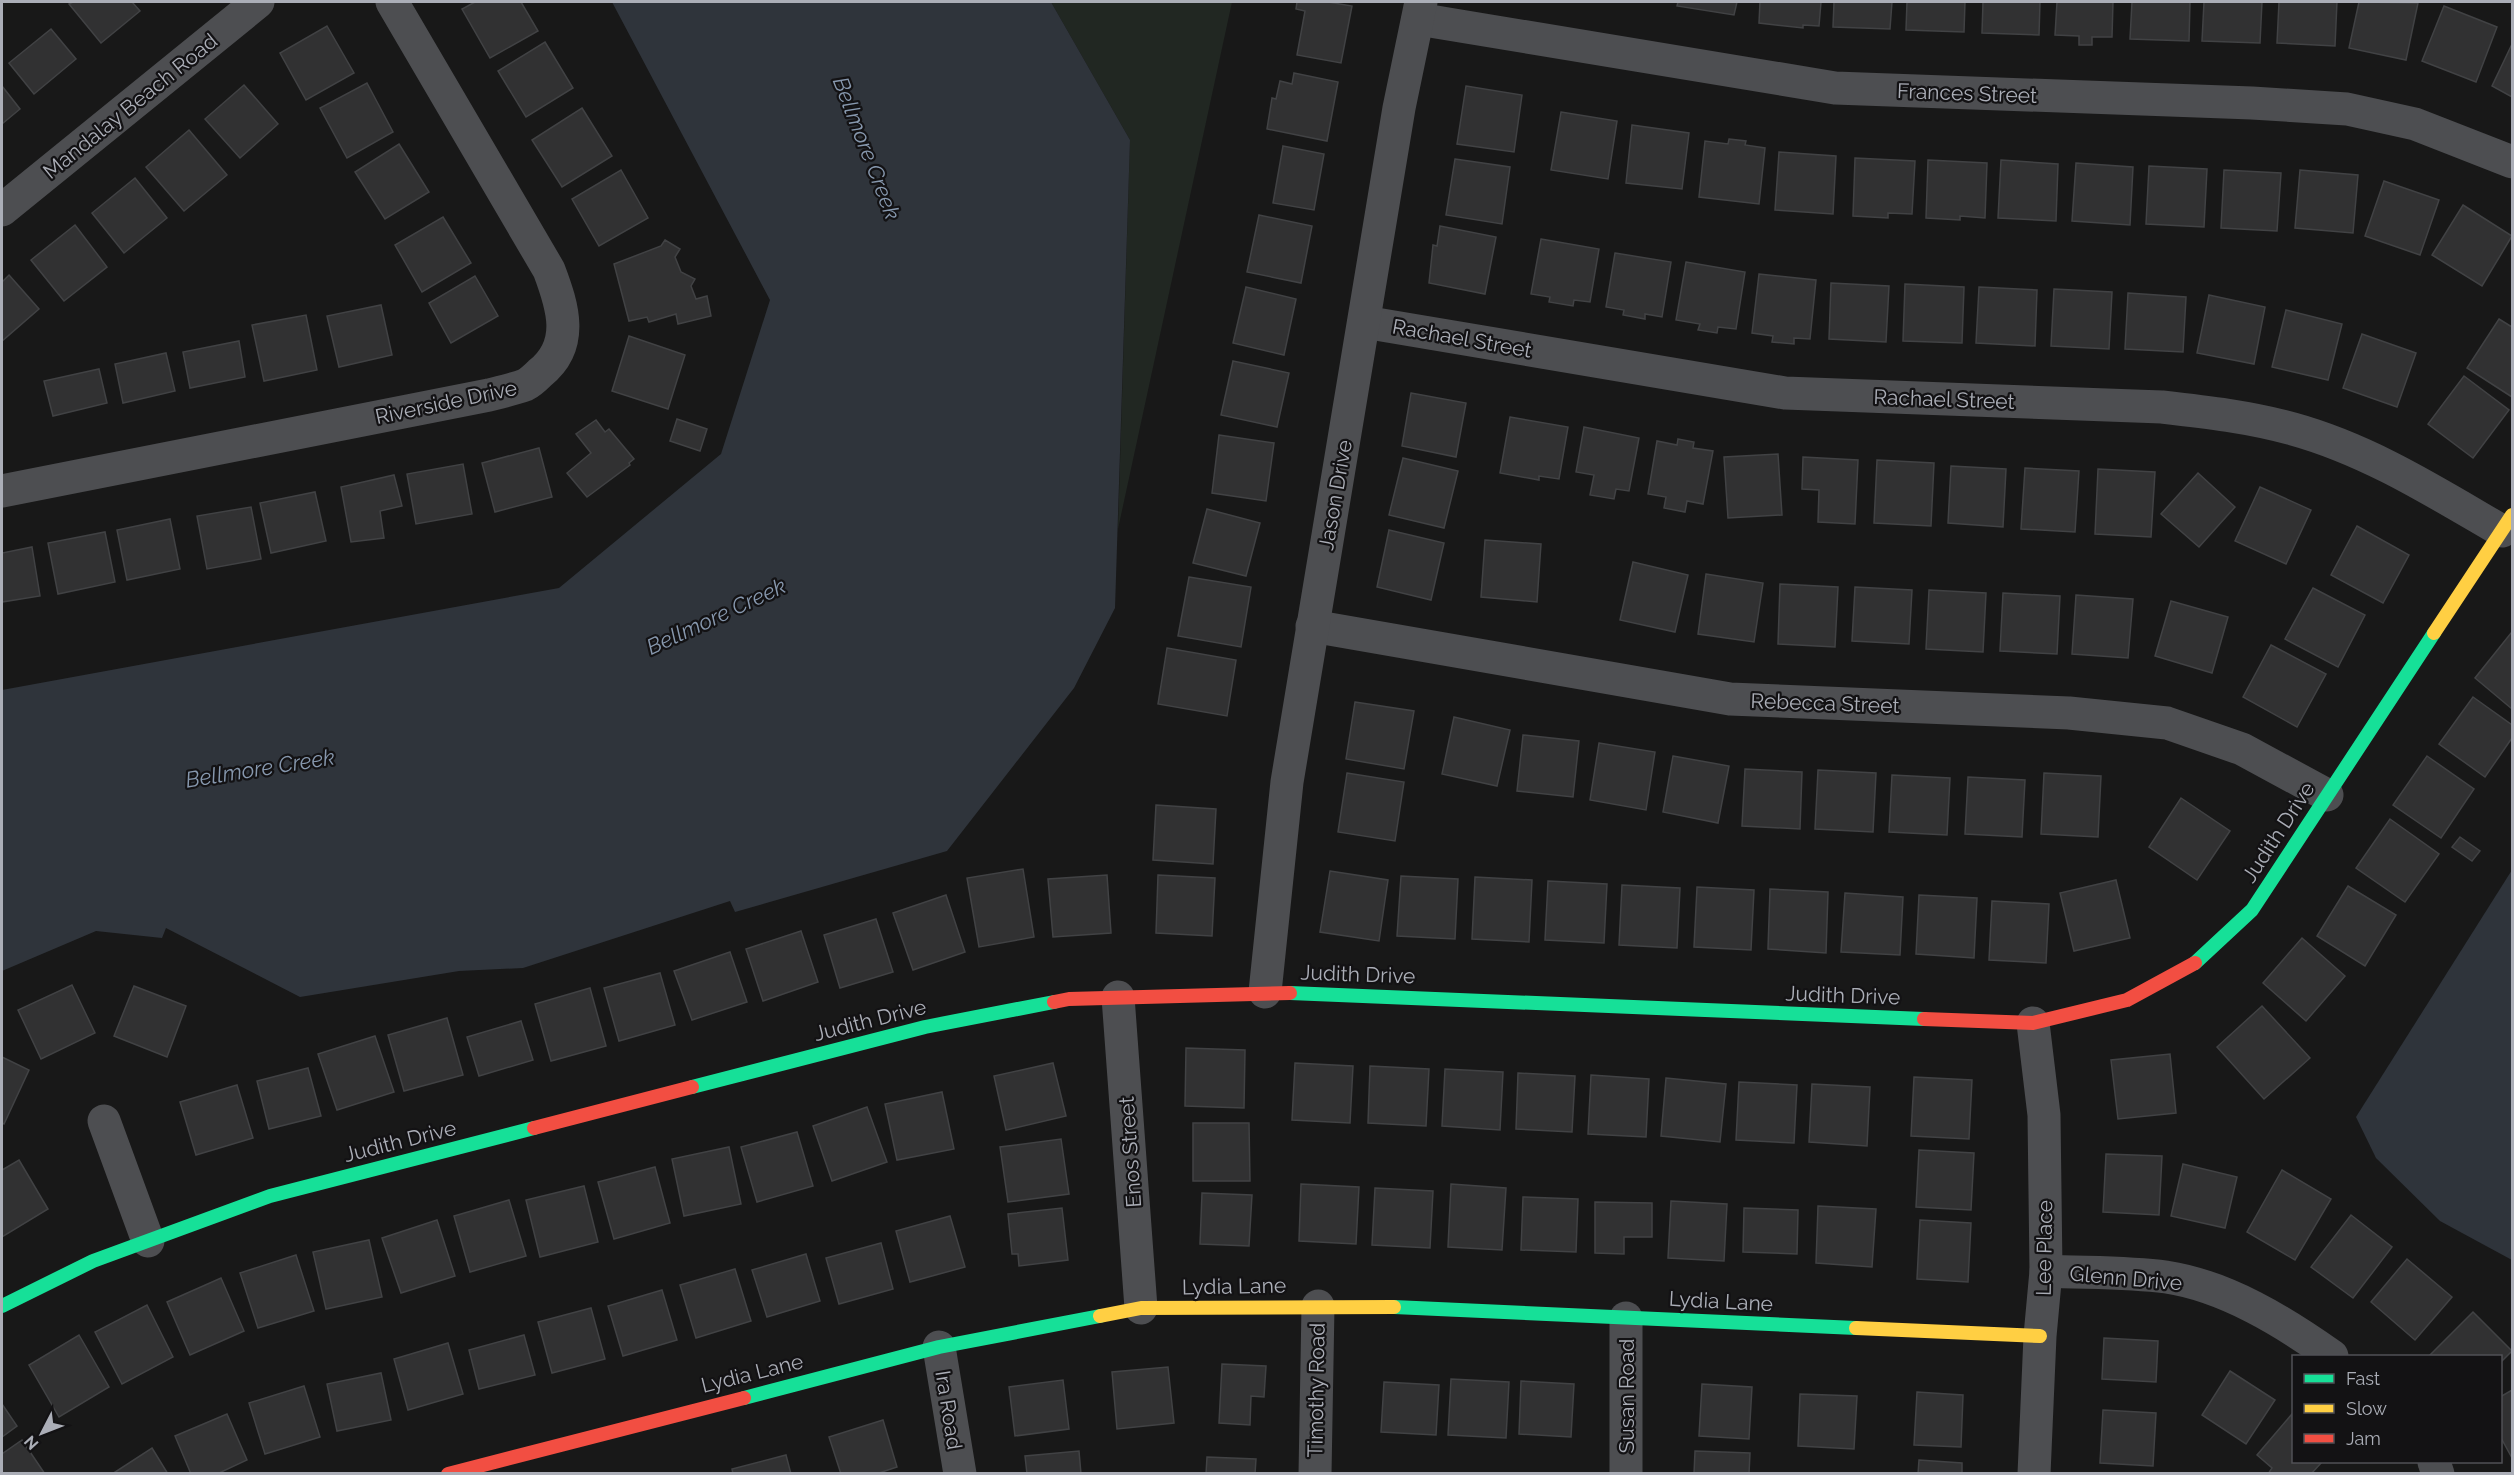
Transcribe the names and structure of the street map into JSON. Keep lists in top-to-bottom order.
{
  "streets": {
    "street": [
      "Frances Street",
      "Mandalay Beach Road",
      "Rachael Street",
      "Riverside Drive",
      "Jason Drive",
      "Rebecca Street",
      "Judith Drive",
      "Enos Street",
      "Lee Place",
      "Glenn Drive",
      "Lydia Lane",
      "Timothy Road",
      "Susan Road",
      "Ira Road"
    ]
  },
  "crossings": [
    ["Frances Street", "Jason Drive"],
    ["Rachael Street", "Jason Drive"],
    ["Rachael Street", "Judith Drive"],
    ["Jason Drive", "Rebecca Street"],
    ["Jason Drive", "Judith Drive"],
    ["Rebecca Street", "Judith Drive"],
    ["Judith Drive", "Enos Street"],
    ["Judith Drive", "Lee Place"],
    ["Enos Street", "Lydia Lane"],
    ["Lee Place", "Glenn Drive"],
    ["Lee Place", "Lydia Lane"],
    ["Lydia Lane", "Timothy Road"],
    ["Lydia Lane", "Susan Road"],
    ["Lydia Lane", "Ira Road"]
  ],
  "water": ["Bellmore Creek"],
  "legend": ["Fast", "Slow", "Jam"],
  "north": "bottom left"
}
